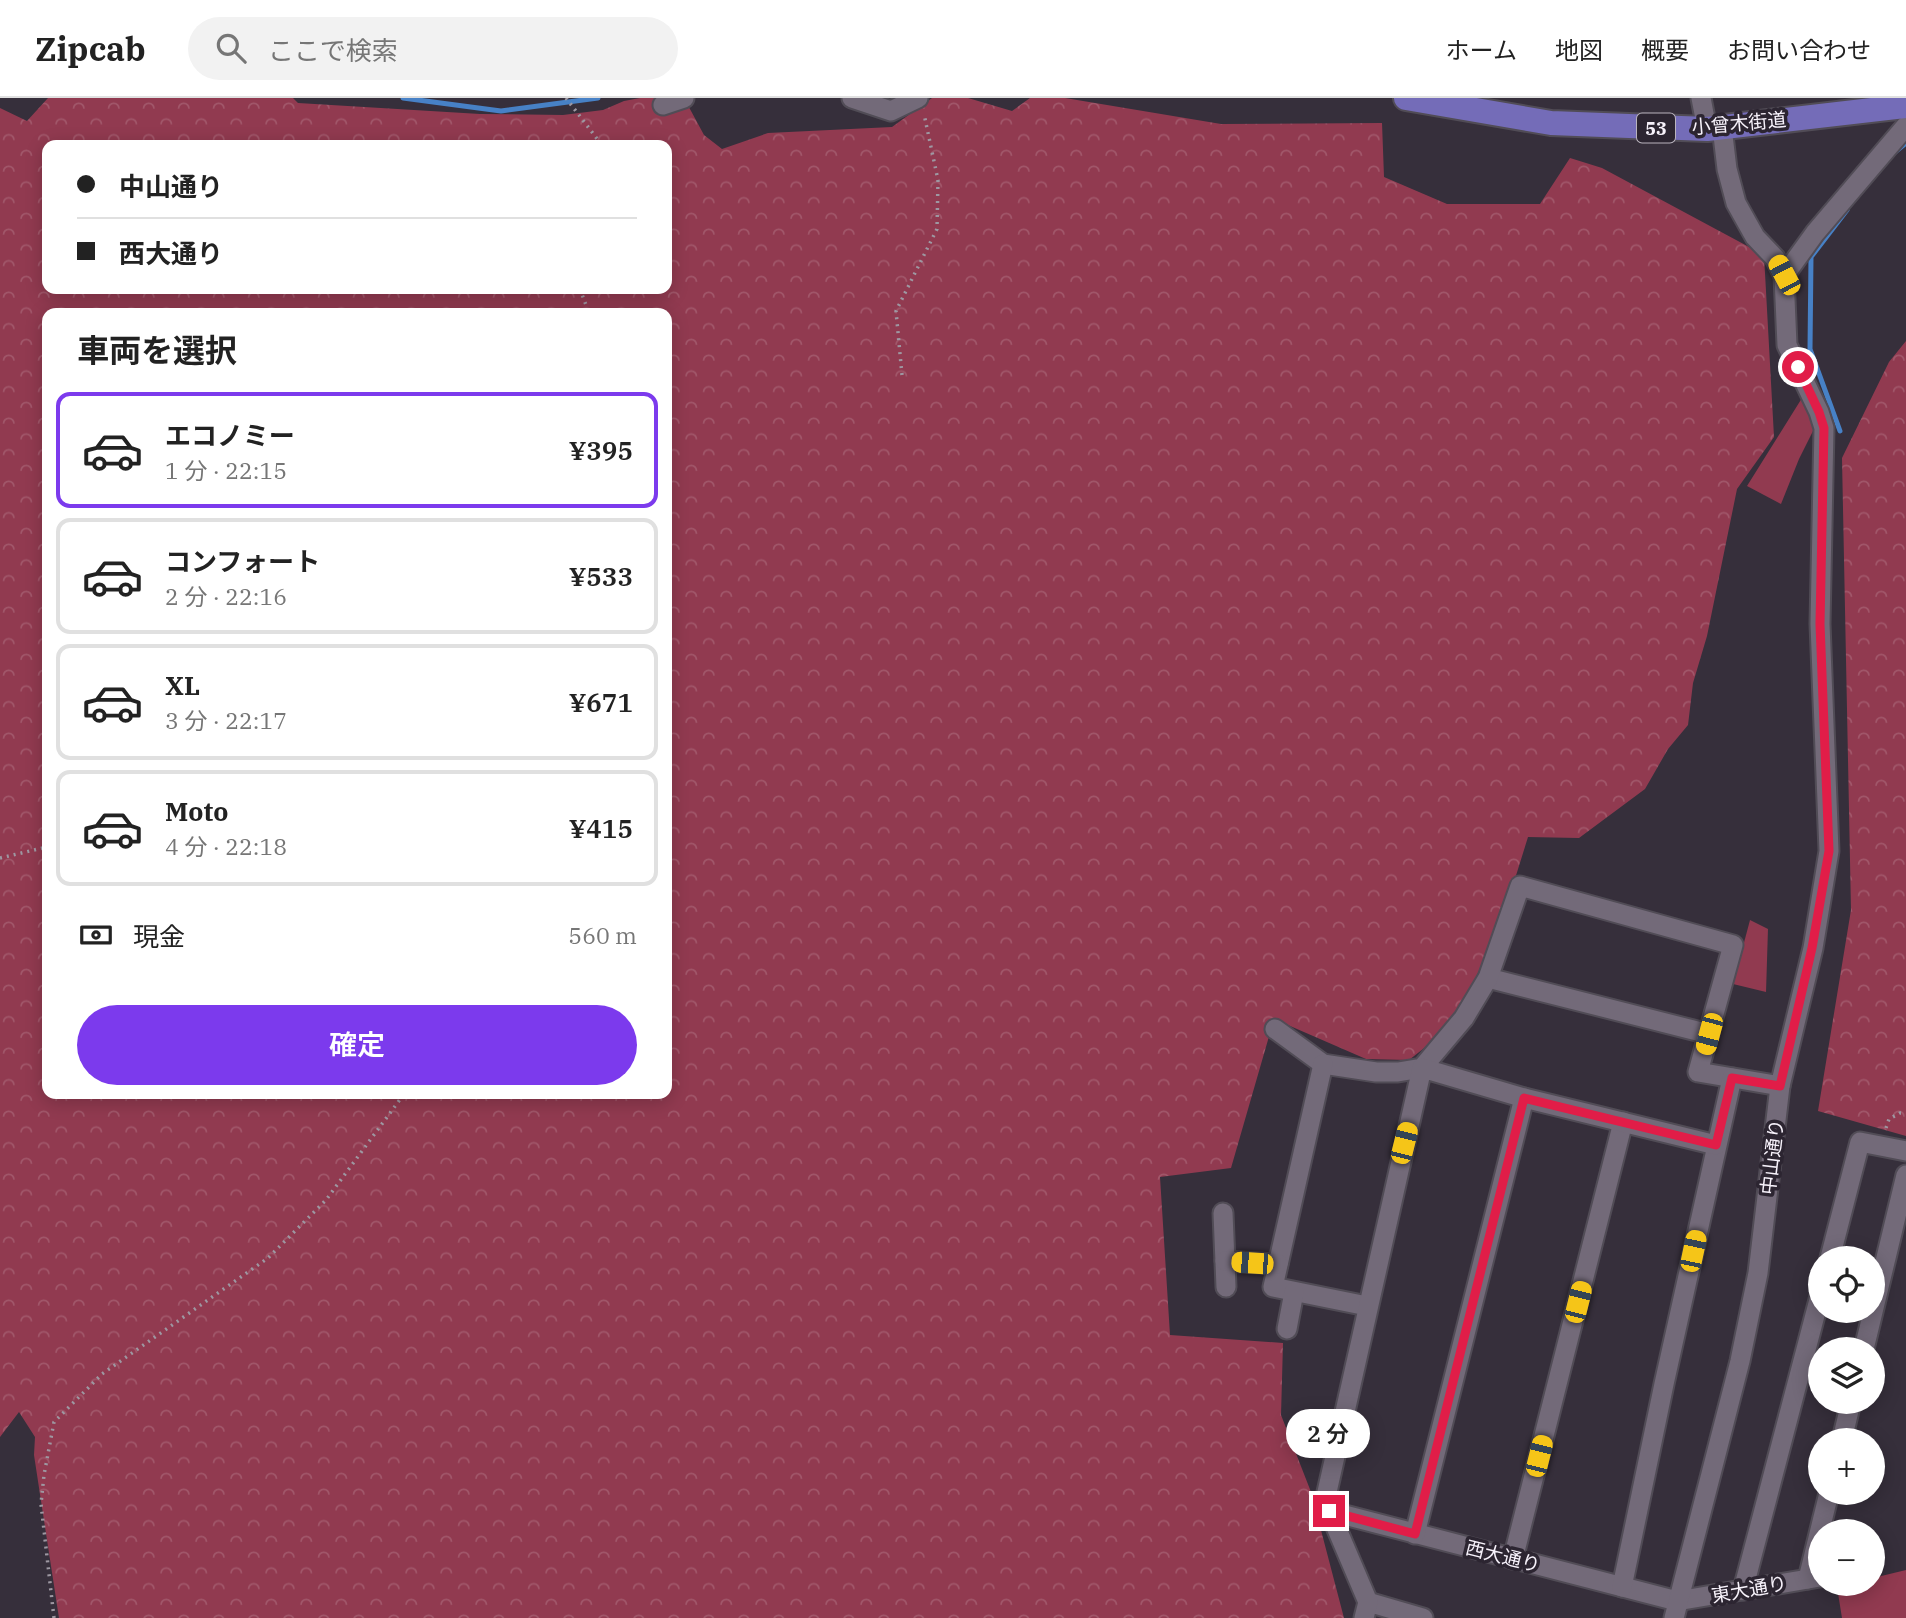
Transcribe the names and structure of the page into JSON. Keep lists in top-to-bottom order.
{
  "streets": {
    "main road": ["小曾木街道", "53"],
    "street": ["中山通り", "西大通り", "東大通り"]
  },
  "crossings": [
    ["中山通り", "西大通り"],
    ["中山通り", "東大通り"],
    ["西大通り", "東大通り"]
  ],
  "page": {
    "header": "Zipcab",
    "search": "ここで検索",
    "nav": [
      "ホーム",
      "地図",
      "概要",
      "お問い合わせ"
    ],
    "banner": ["中山通り", "西大通り"],
    "heading": "車両を選択",
    "list": [
      {
        "name": "エコノミー",
        "note": "1 分 · 22:15",
        "value": "¥395"
      },
      {
        "name": "コンフォート",
        "note": "2 分 · 22:16",
        "value": "¥533"
      },
      {
        "name": "XL",
        "note": "3 分 · 22:17",
        "value": "¥671"
      },
      {
        "name": "Moto",
        "note": "4 分 · 22:18",
        "value": "¥415"
      }
    ],
    "pay": ["現金", "560 m"],
    "buttons": "確定",
    "map_buttons": ["+", "−"],
    "bubble": "2 分"
  }
}
